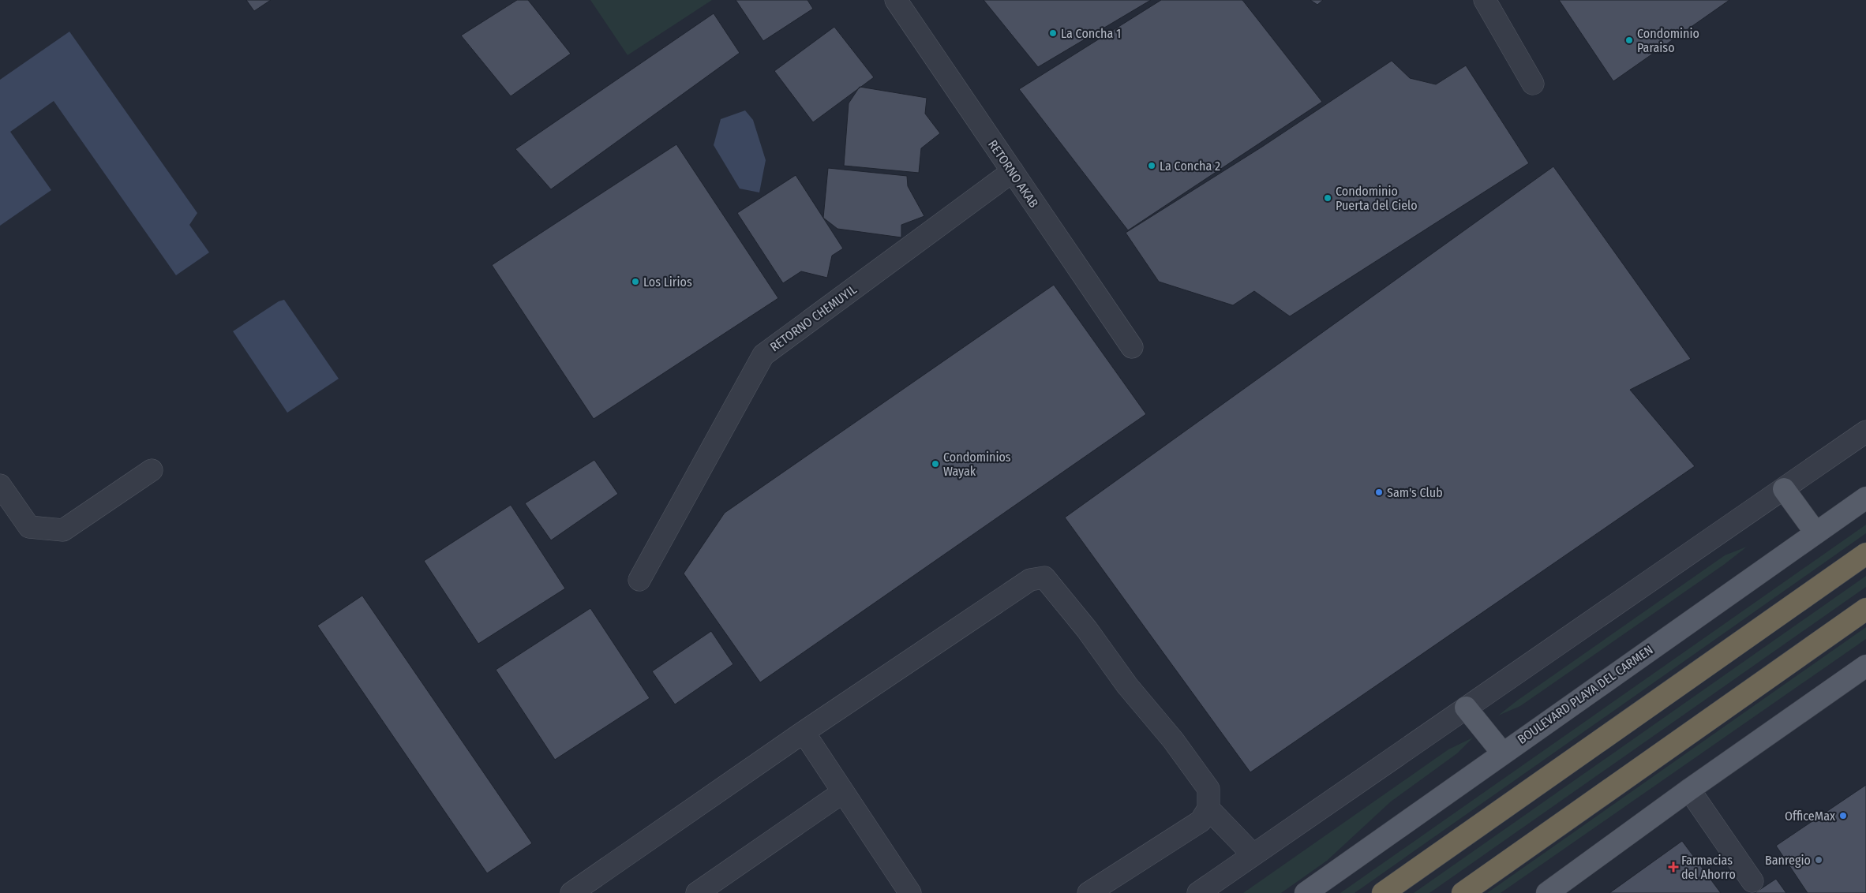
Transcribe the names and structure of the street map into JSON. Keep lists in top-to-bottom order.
{
  "streets": {
    "main road": ["BOULEVARD PLAYA DEL CARMEN"],
    "street": ["RETORNO AKAB", "RETORNO CHEMUYIL"]
  },
  "crossings": [
    ["RETORNO AKAB", "RETORNO CHEMUYIL"]
  ],
  "places": {
    "other": [
      "La Concha 1",
      "Condominio Paraiso",
      "La Concha 2",
      "Condominio Puerta del Cielo",
      "Los Lirios",
      "Condominios Wayak",
      "Sam's Club",
      "OfficeMax",
      "Banregio"
    ],
    "health": ["Farmacias del Ahorro"]
  }
}
